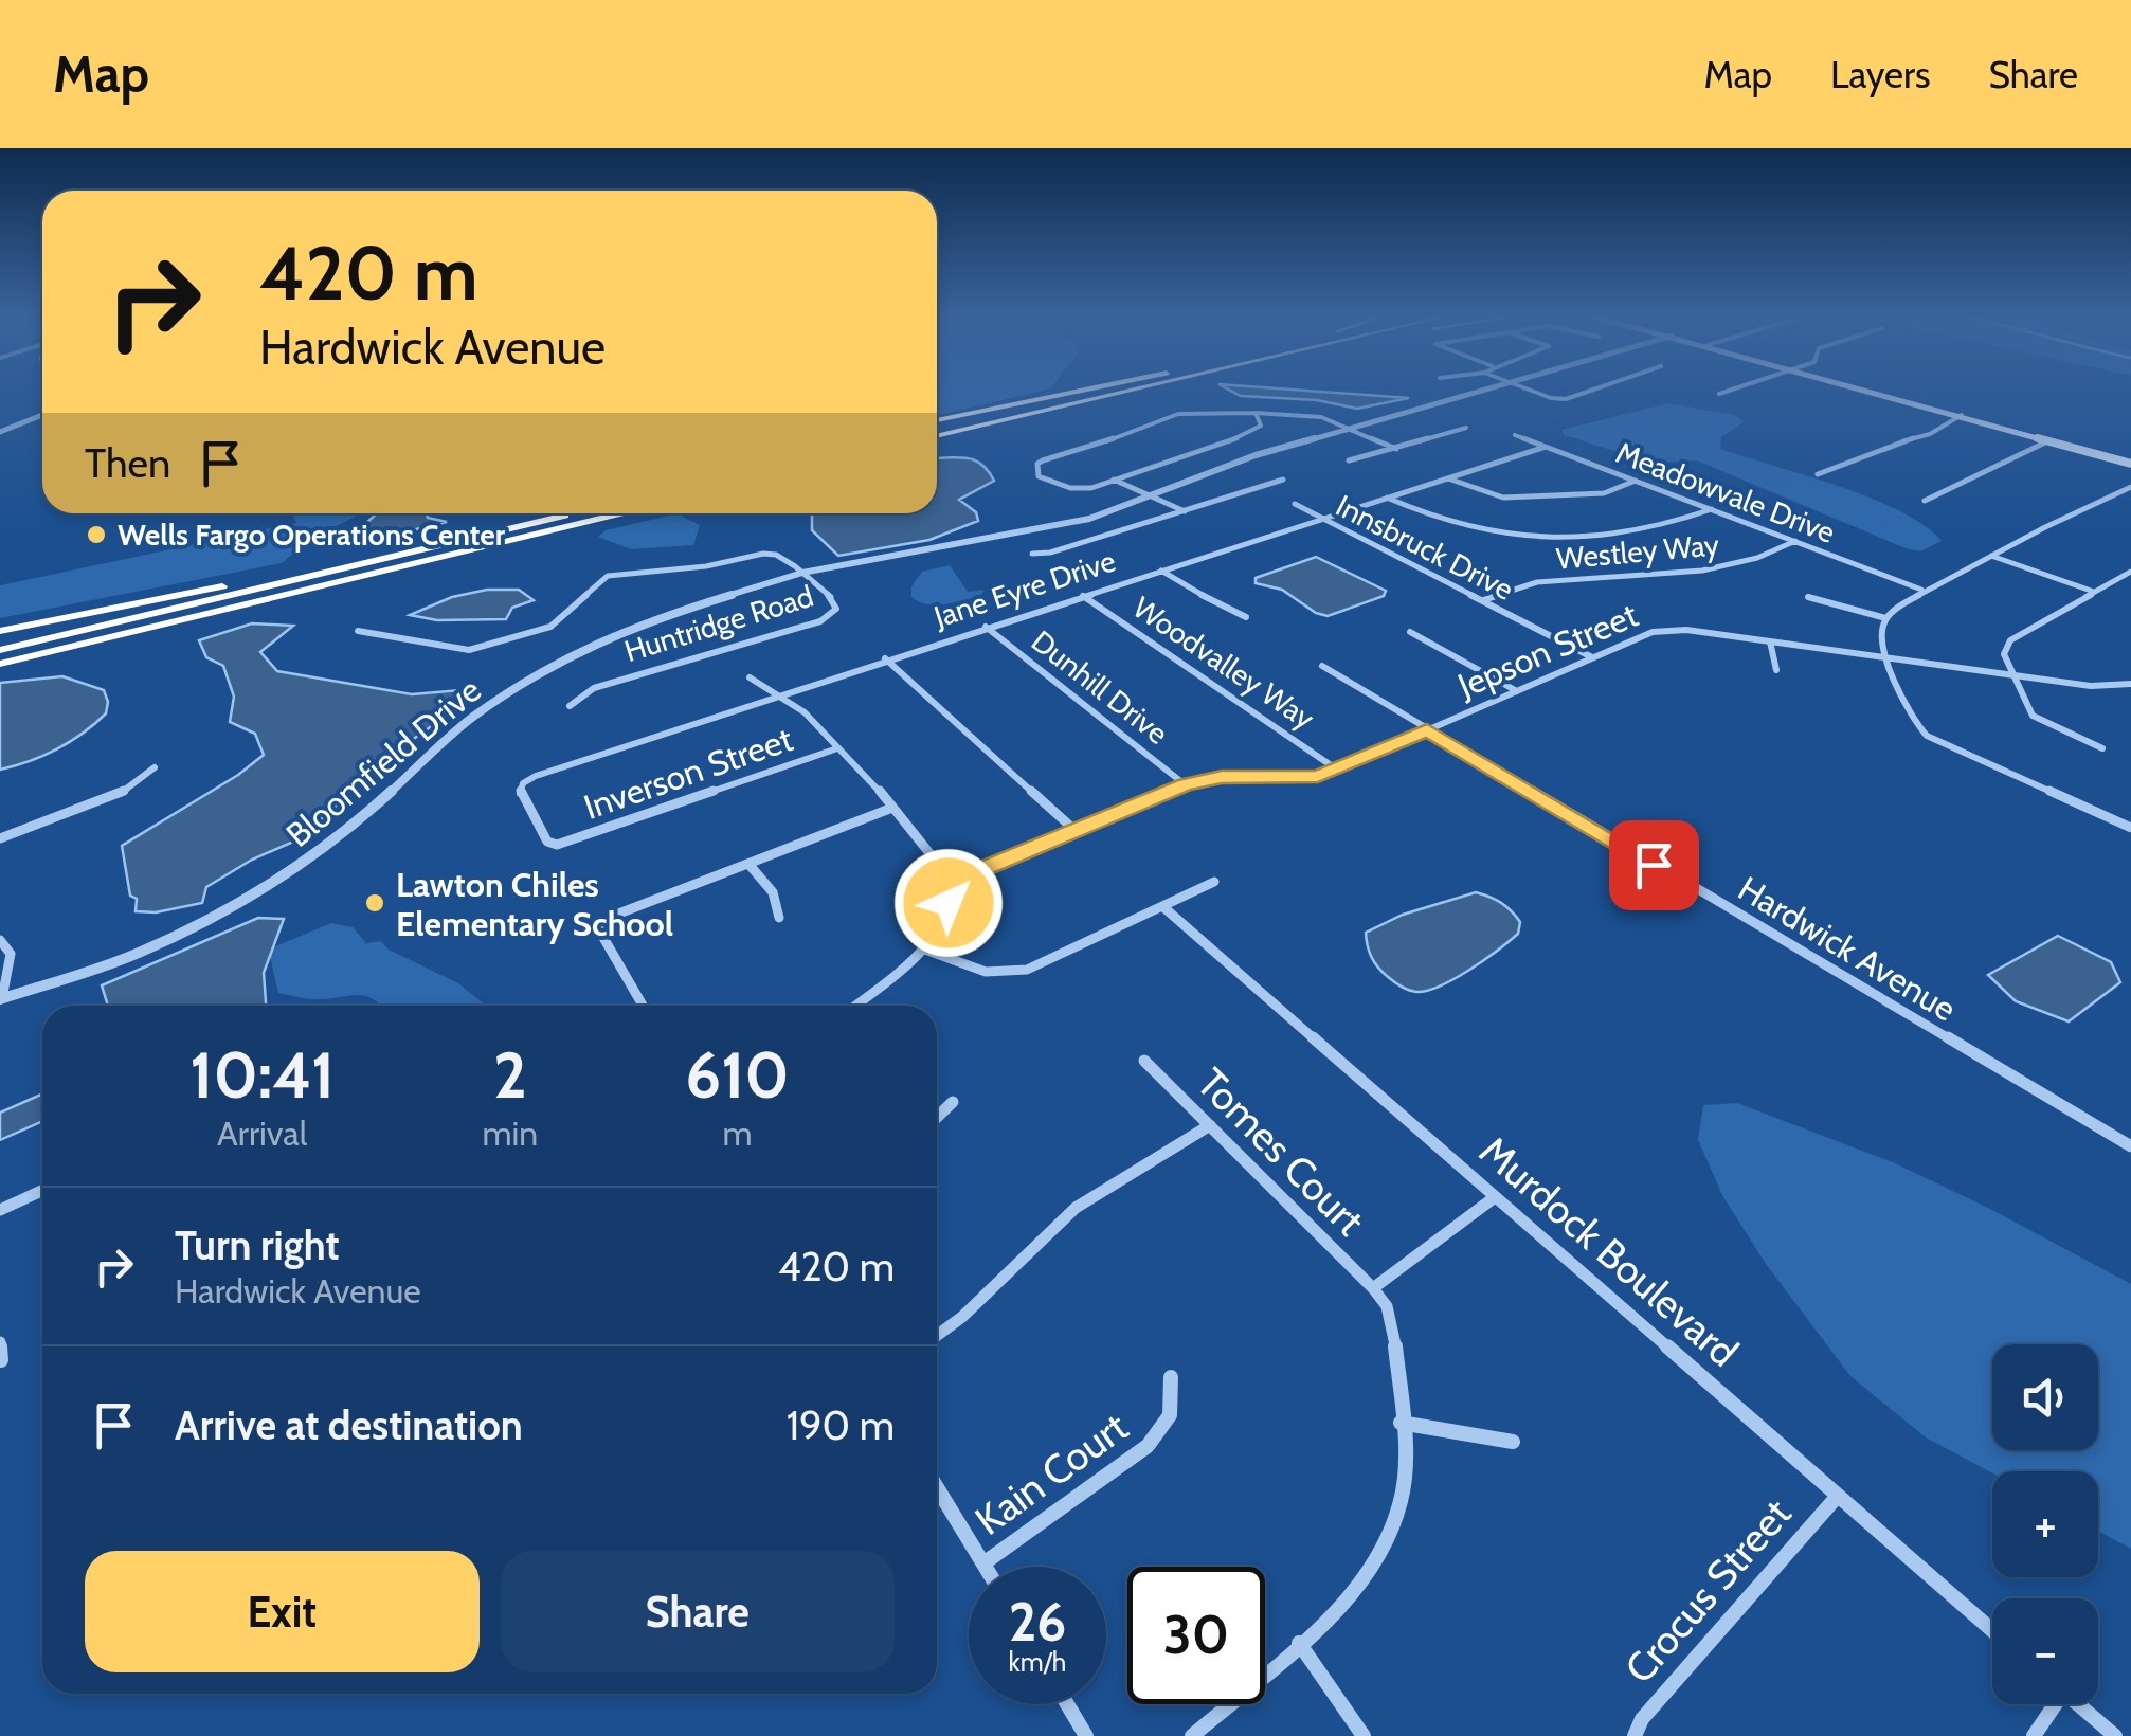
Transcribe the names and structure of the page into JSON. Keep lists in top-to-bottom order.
{
  "streets": {
    "street": [
      "Meadowvale Drive",
      "Innsbruck Drive",
      "Westley Way",
      "Jane Eyre Drive",
      "Huntridge Road",
      "Jepson Street",
      "Woodvalley Way",
      "Dunhill Drive",
      "Bloomfield Drive",
      "Inverson Street",
      "Hardwick Avenue",
      "Tomes Court",
      "Murdock Boulevard",
      "Kain Court",
      "Crocus Street"
    ]
  },
  "crossings": [
    ["Meadowvale Drive", "Westley Way"],
    ["Meadowvale Drive", "Jane Eyre Drive"],
    ["Innsbruck Drive", "Westley Way"],
    ["Innsbruck Drive", "Jane Eyre Drive"],
    ["Innsbruck Drive", "Jepson Street"],
    ["Jane Eyre Drive", "Woodvalley Way"],
    ["Jane Eyre Drive", "Dunhill Drive"],
    ["Huntridge Road", "Bloomfield Drive"],
    ["Jepson Street", "Woodvalley Way"],
    ["Jepson Street", "Dunhill Drive"],
    ["Jepson Street", "Hardwick Avenue"],
    ["Murdock Boulevard", "Crocus Street"]
  ],
  "places": ["Wells Fargo Operations Center", "Lawton Chiles Elementary School"],
  "page": {
    "header": "Map",
    "nav": ["Map", "Layers", "Share"],
    "turn": ["420 m", "Hardwick Avenue"],
    "then": "Then",
    "eta": [
      "10:41",
      "Arrival",
      "2",
      "min",
      "610",
      "m"
    ],
    "list": [
      {
        "name": "Turn right",
        "note": "Hardwick Avenue",
        "value": "420 m"
      },
      {
        "name": "Arrive at destination",
        "value": "190 m"
      }
    ],
    "map_buttons": ["+", "−"],
    "buttons": ["Exit", "Share"],
    "speed": "26 km/h",
    "limit": "30"
  }
}
